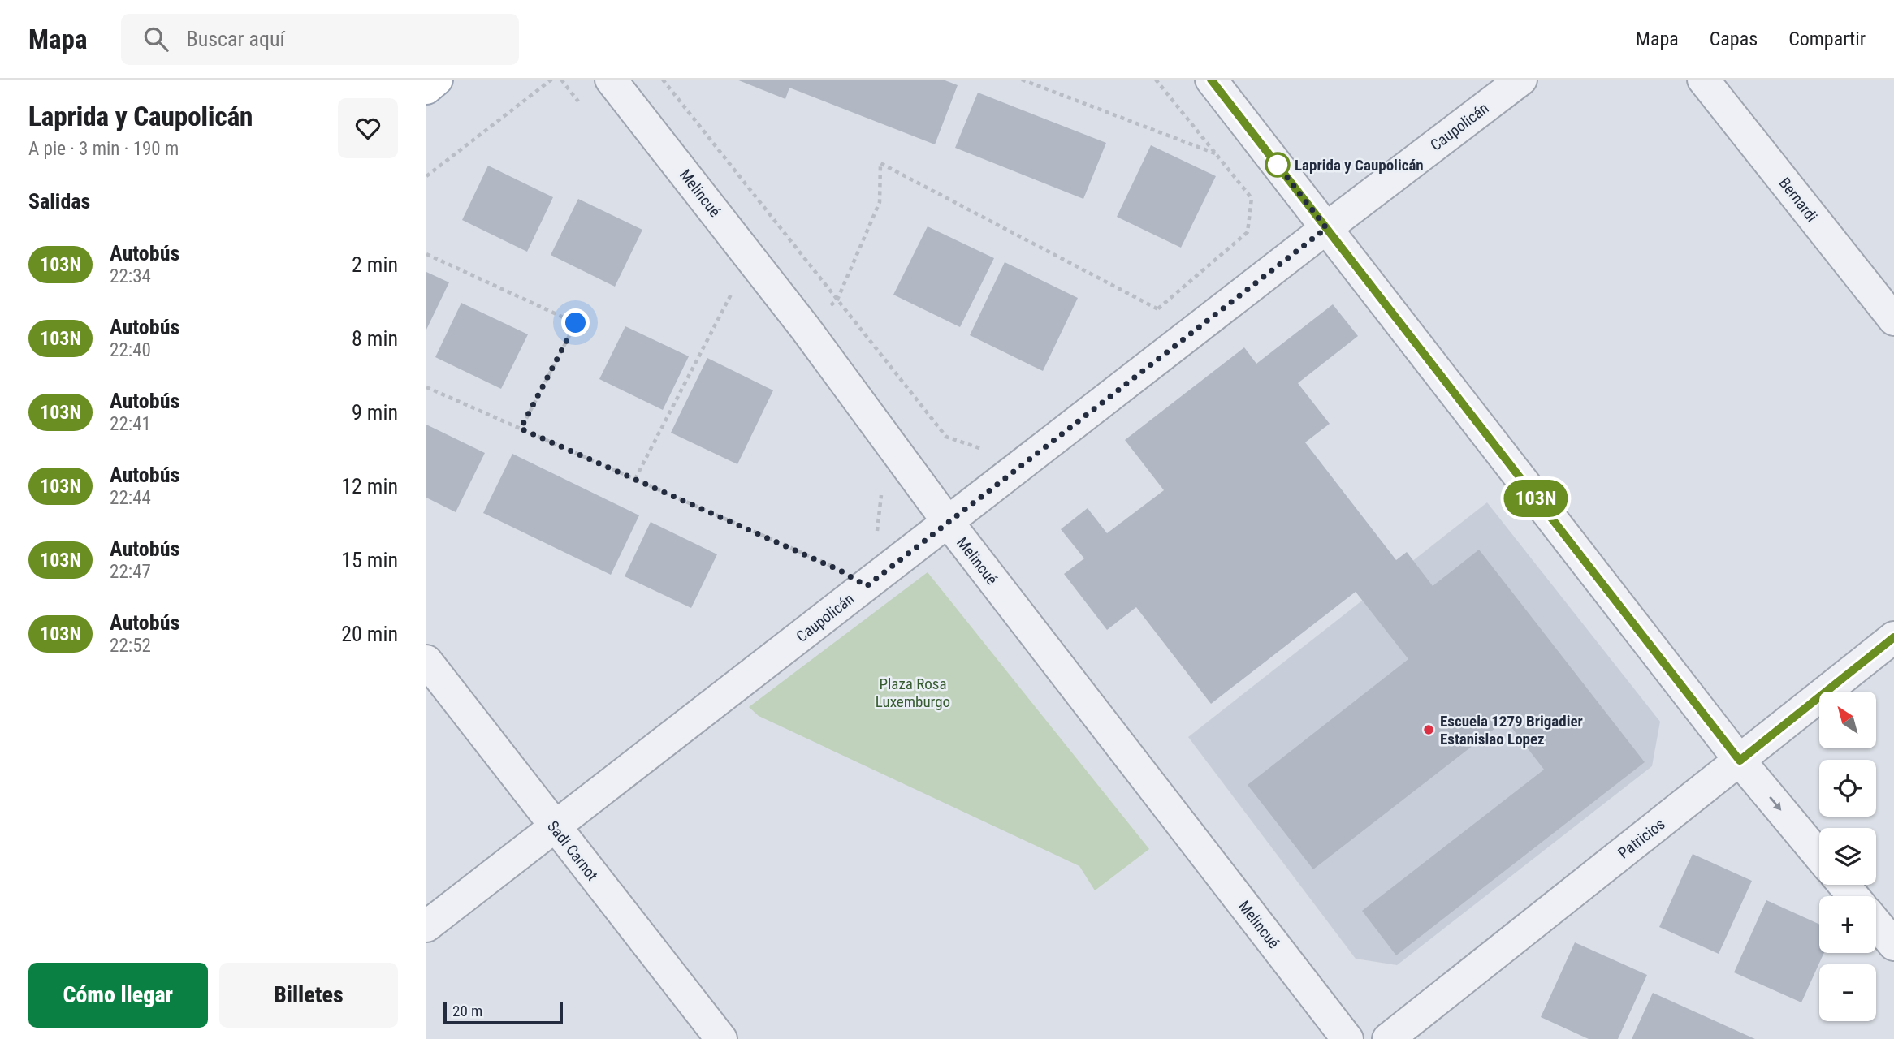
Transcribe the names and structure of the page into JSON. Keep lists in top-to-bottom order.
{
  "streets": {
    "street": [
      "Caupolicán",
      "Melincué",
      "Bernardi",
      "Patricios",
      "Sadi Carnot"
    ]
  },
  "crossings": [
    ["Caupolicán", "Melincué"],
    ["Caupolicán", "Sadi Carnot"]
  ],
  "parks": ["Plaza Rosa Luxemburgo"],
  "places": ["Laprida y Caupolicán", "Escuela 1279 Brigadier Estanislao Lopez"],
  "lines": ["bus line 103N"],
  "scale_bar": "20 m",
  "north": "top left",
  "page": {
    "header": "Mapa",
    "search": "Buscar aquí",
    "nav": ["Mapa", "Capas", "Compartir"],
    "heading": [
      ["Laprida y Caupolicán", "A pie · 3 min · 190 m"],
      "Salidas"
    ],
    "on_map": "103N",
    "list": [
      {
        "mark": "103N",
        "name": "Autobús",
        "note": "22:34",
        "value": "2 min"
      },
      {
        "mark": "103N",
        "name": "Autobús",
        "note": "22:40",
        "value": "8 min"
      },
      {
        "mark": "103N",
        "name": "Autobús",
        "note": "22:41",
        "value": "9 min"
      },
      {
        "mark": "103N",
        "name": "Autobús",
        "note": "22:44",
        "value": "12 min"
      },
      {
        "mark": "103N",
        "name": "Autobús",
        "note": "22:47",
        "value": "15 min"
      },
      {
        "mark": "103N",
        "name": "Autobús",
        "note": "22:52",
        "value": "20 min"
      }
    ],
    "map_buttons": ["+", "−"],
    "buttons": ["Cómo llegar", "Billetes"],
    "scale": "20 m"
  }
}
